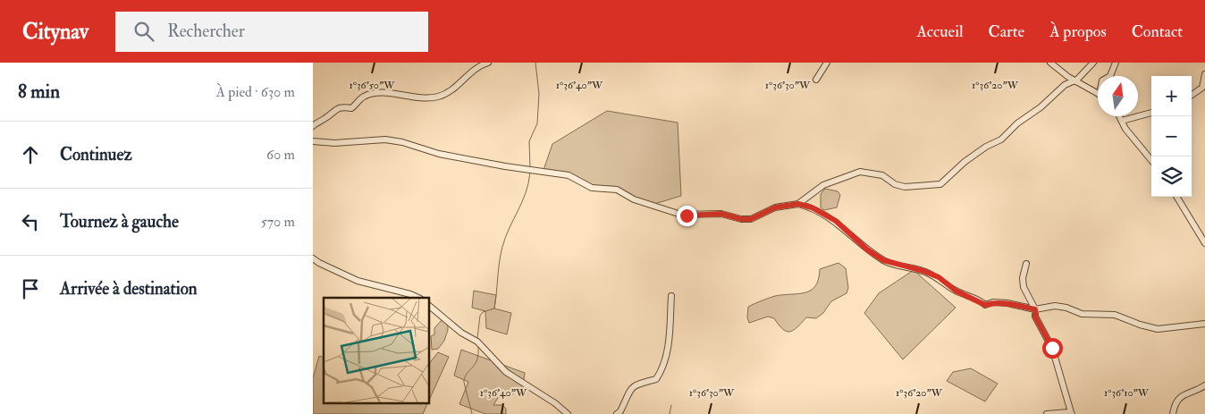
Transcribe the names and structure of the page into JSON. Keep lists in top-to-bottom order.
{
  "north": "top",
  "page": {
    "header": "Citynav",
    "search": "Rechercher",
    "nav": [
      "Accueil",
      "Carte",
      "À propos",
      "Contact"
    ],
    "heading": ["8 min", "À pied · 630 m"],
    "map_buttons": ["+", "−"],
    "list": [
      ["Continuez", "60 m"],
      ["Tournez à gauche", "570 m"],
      "Arrivée à destination"
    ]
  },
  "coordinates": [
    "1°36'50\"W",
    "1°36'40\"W",
    "1°36'30\"W",
    "1°36'20\"W",
    "1°36'10\"W"
  ]
}
